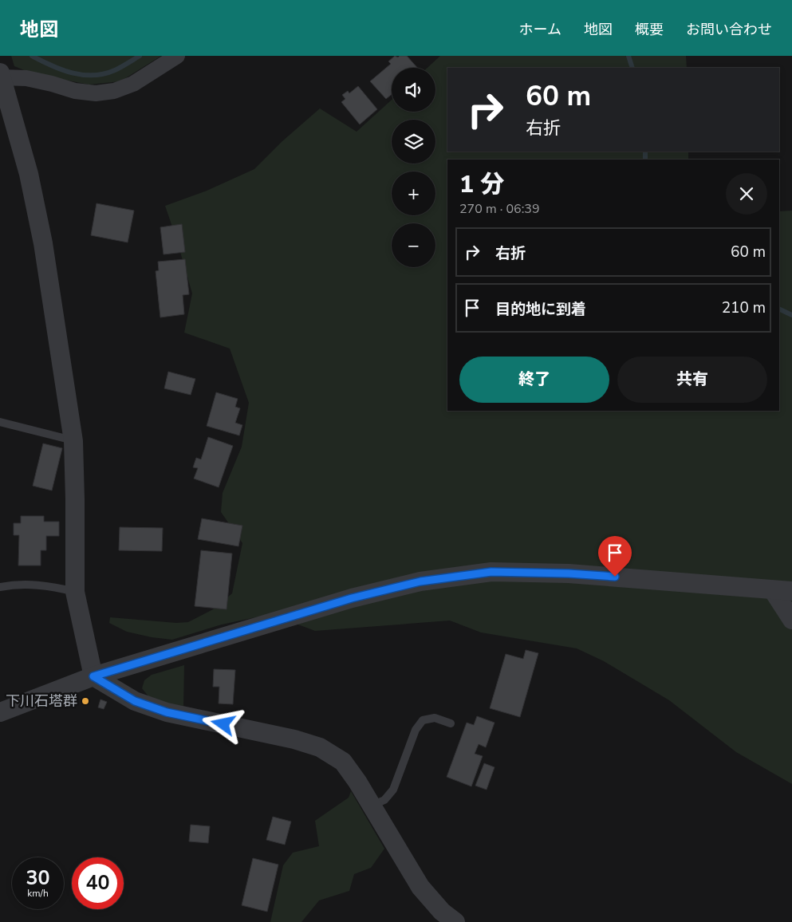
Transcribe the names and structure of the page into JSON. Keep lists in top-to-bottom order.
{
  "places": ["下川石塔群"],
  "page": {
    "header": "地図",
    "nav": [
      "ホーム",
      "地図",
      "概要",
      "お問い合わせ"
    ],
    "map_buttons": ["+", "−"],
    "turn": ["60 m", "右折"],
    "heading": ["1 分", "270 m · 06:39"],
    "list": [
      {
        "name": "右折",
        "value": "60 m"
      },
      {
        "name": "目的地に到着",
        "value": "210 m"
      }
    ],
    "buttons": ["終了", "共有"],
    "speed": "30 km/h",
    "limit": "40"
  }
}
